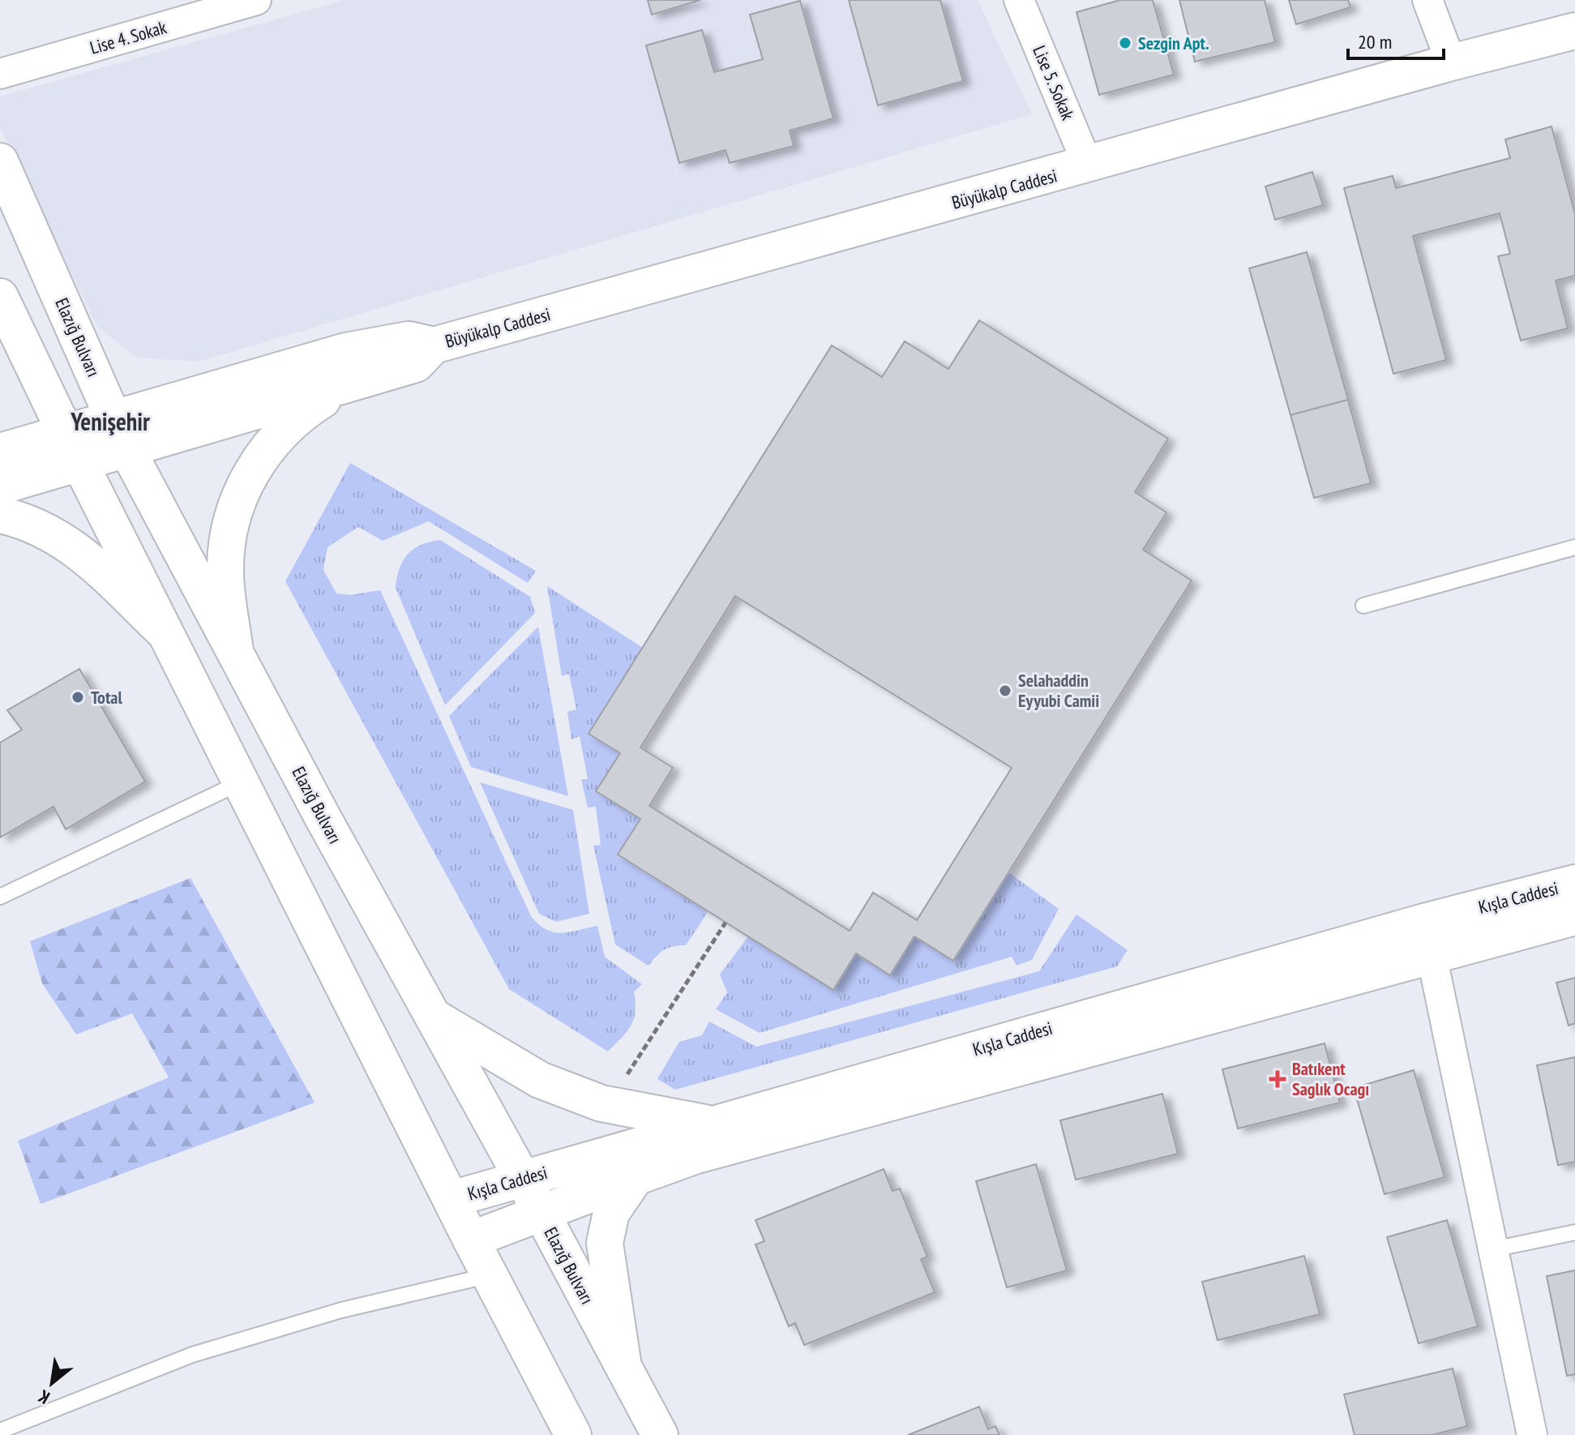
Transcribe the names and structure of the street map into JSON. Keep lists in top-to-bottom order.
{
  "streets": {
    "street": [
      "Lise 4. Sokak",
      "Lise 5. Sokak",
      "Büyükalp Caddesi",
      "Elazığ Bulvarı",
      "Kışla Caddesi"
    ]
  },
  "crossings": [
    ["Lise 5. Sokak", "Büyükalp Caddesi"],
    ["Büyükalp Caddesi", "Elazığ Bulvarı"],
    ["Elazığ Bulvarı", "Kışla Caddesi"]
  ],
  "districts": ["Yenişehir"],
  "places": {
    "other": ["Sezgin Apt.", "Selahaddin Eyyubi Camii", "Total"],
    "health": ["Batıkent Saglık Ocagı"]
  },
  "scale_bar": "20 m",
  "north": "bottom left"
}
